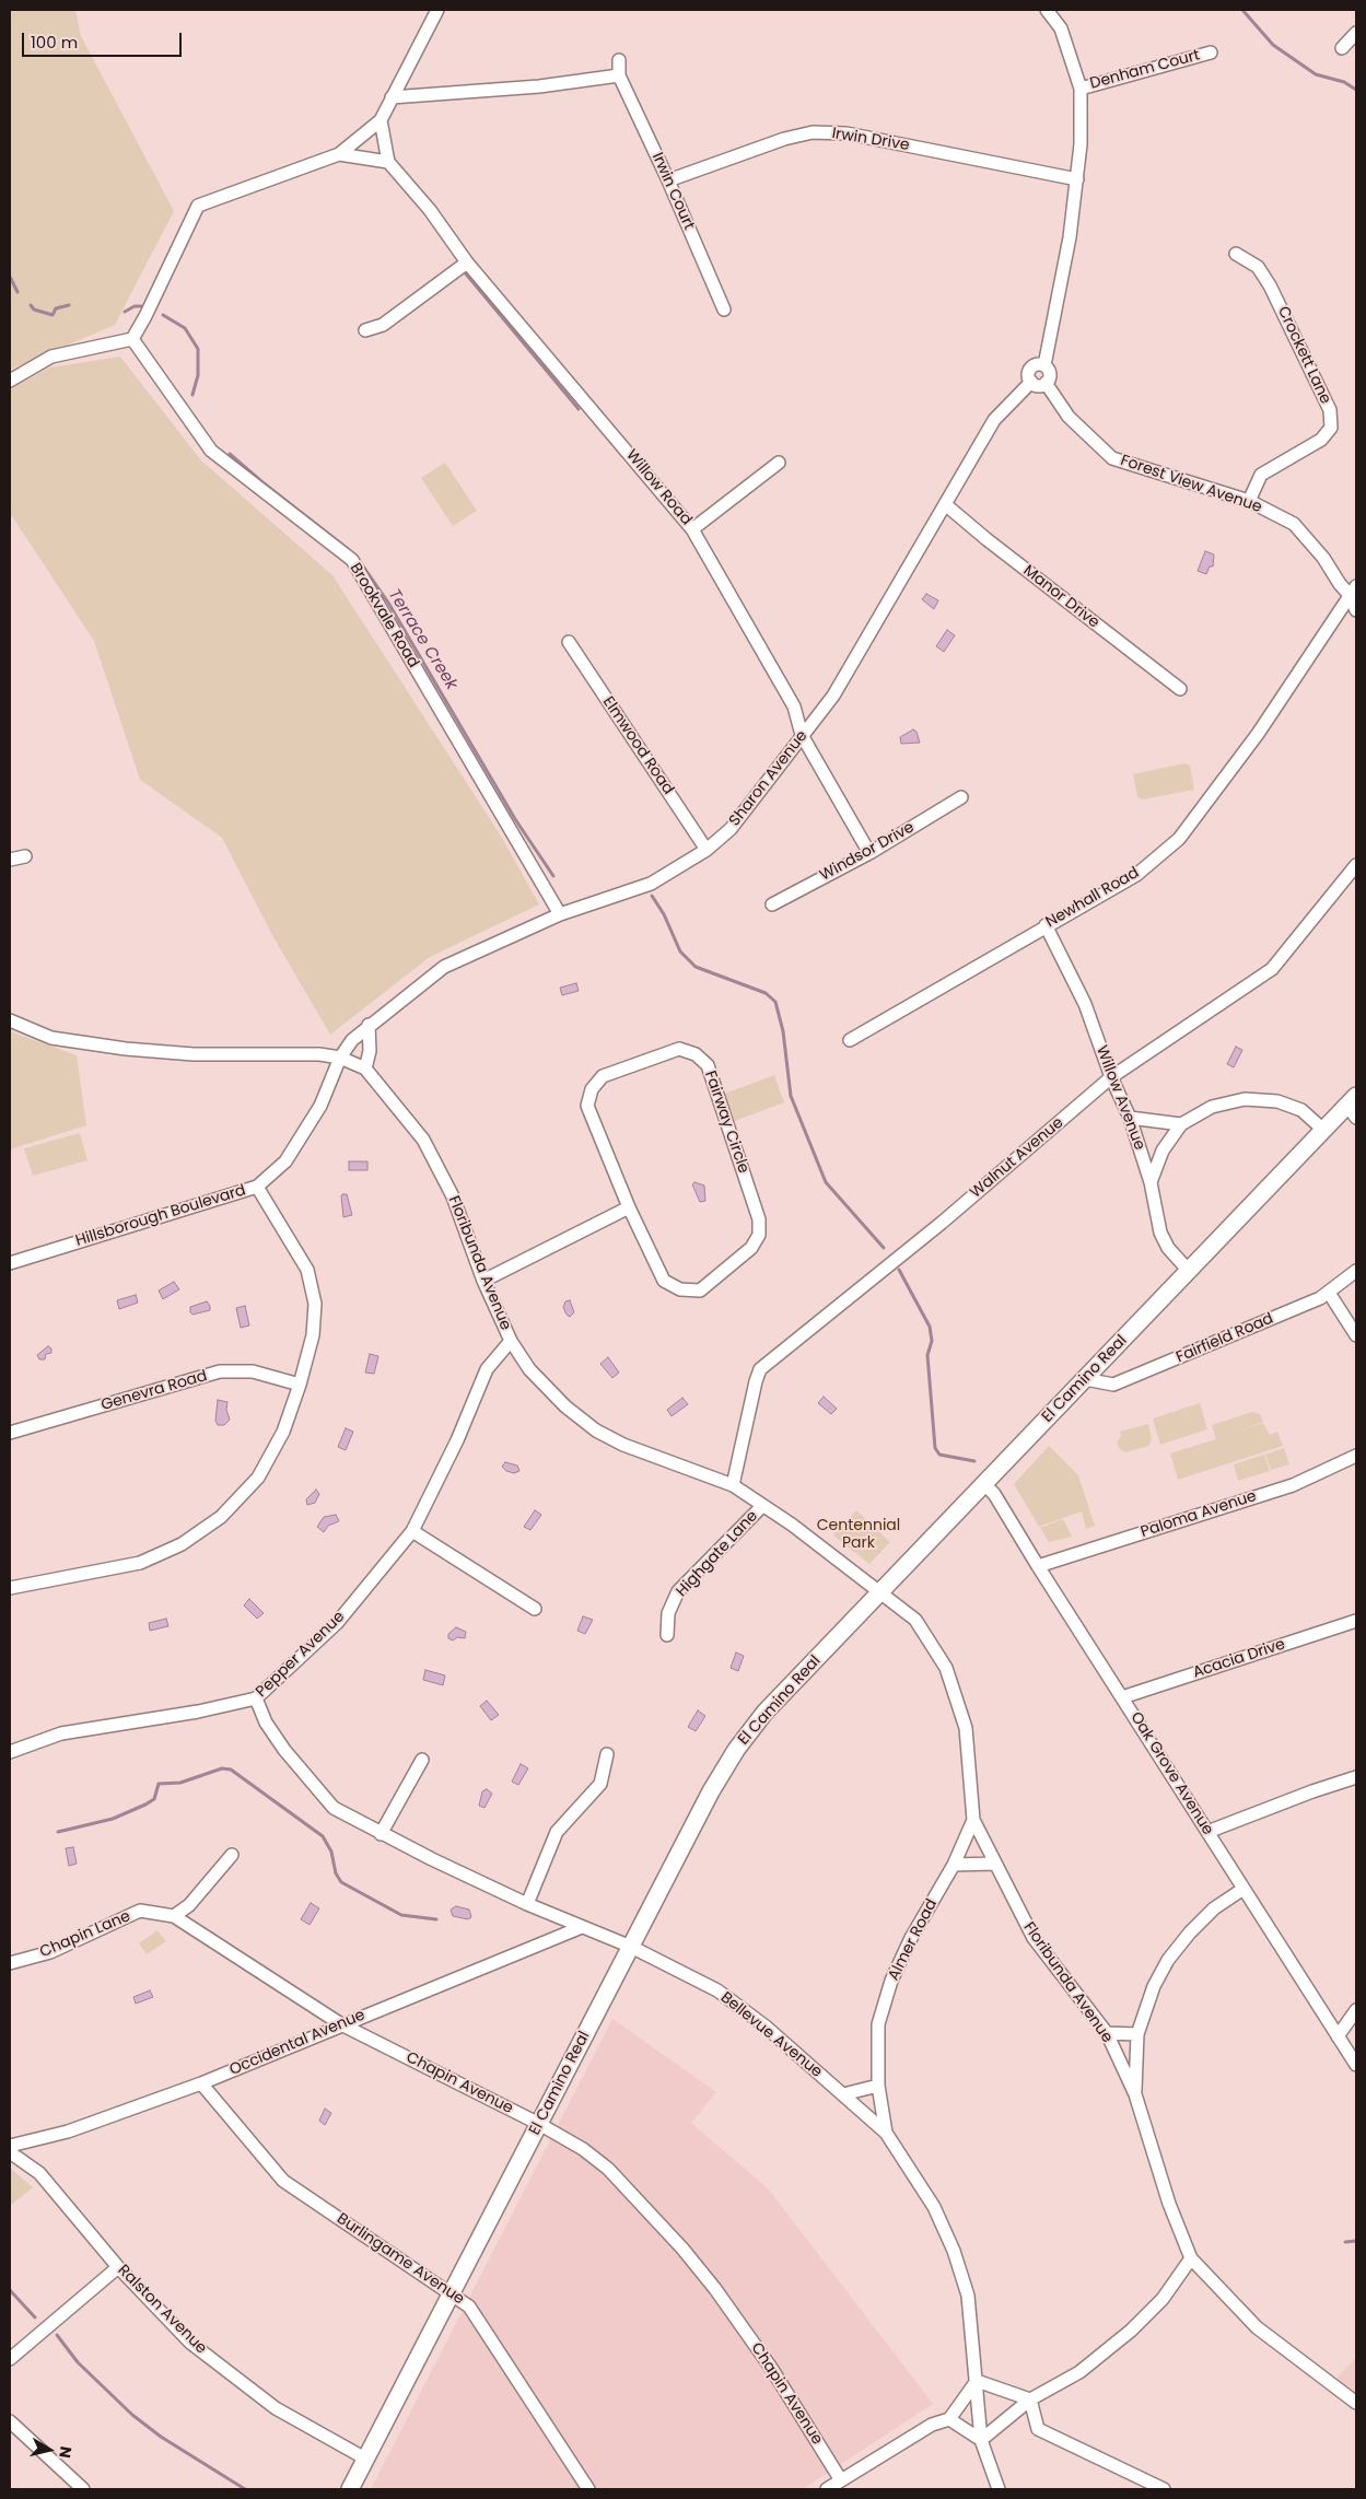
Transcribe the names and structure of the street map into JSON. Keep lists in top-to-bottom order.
{
  "streets": {
    "main road": ["El Camino Real"],
    "street": [
      "Denham Court",
      "Irwin Drive",
      "Irwin Court",
      "Crockett Lane",
      "Forest View Avenue",
      "Willow Road",
      "Manor Drive",
      "Brookvale Road",
      "Elmwood Road",
      "Sharon Avenue",
      "Windsor Drive",
      "Newhall Road",
      "Willow Avenue",
      "Fairway Circle",
      "Walnut Avenue",
      "Hillsborough Boulevard",
      "Floribunda Avenue",
      "Fairfield Road",
      "Genevra Road",
      "Paloma Avenue",
      "Highgate Lane",
      "Pepper Avenue",
      "Acacia Drive",
      "Oak Grove Avenue",
      "Chapin Lane",
      "Almer Road",
      "Bellevue Avenue",
      "Occidental Avenue",
      "Chapin Avenue",
      "Burlingame Avenue",
      "Ralston Avenue"
    ]
  },
  "crossings": [
    ["Irwin Drive", "Irwin Court"],
    ["Crockett Lane", "Forest View Avenue"],
    ["Forest View Avenue", "Sharon Avenue"],
    ["Forest View Avenue", "Newhall Road"],
    ["Willow Road", "Sharon Avenue"],
    ["Willow Road", "Windsor Drive"],
    ["Manor Drive", "Sharon Avenue"],
    ["Brookvale Road", "Sharon Avenue"],
    ["Elmwood Road", "Sharon Avenue"],
    ["Sharon Avenue", "Hillsborough Boulevard"],
    ["Sharon Avenue", "Floribunda Avenue"],
    ["Newhall Road", "Willow Avenue"],
    ["Willow Avenue", "Walnut Avenue"],
    ["Willow Avenue", "El Camino Real"],
    ["Walnut Avenue", "Floribunda Avenue"],
    ["Hillsborough Boulevard", "Floribunda Avenue"],
    ["Floribunda Avenue", "El Camino Real"],
    ["Floribunda Avenue", "Highgate Lane"],
    ["Floribunda Avenue", "Pepper Avenue"],
    ["Floribunda Avenue", "Almer Road"],
    ["Fairfield Road", "El Camino Real"],
    ["El Camino Real", "Oak Grove Avenue"],
    ["El Camino Real", "Bellevue Avenue"],
    ["El Camino Real", "Chapin Avenue"],
    ["El Camino Real", "Burlingame Avenue"],
    ["El Camino Real", "Ralston Avenue"],
    ["Paloma Avenue", "Oak Grove Avenue"],
    ["Pepper Avenue", "Bellevue Avenue"],
    ["Acacia Drive", "Oak Grove Avenue"],
    ["Chapin Lane", "Chapin Avenue"],
    ["Almer Road", "Bellevue Avenue"],
    ["Bellevue Avenue", "Occidental Avenue"],
    ["Occidental Avenue", "Chapin Avenue"],
    ["Occidental Avenue", "Burlingame Avenue"]
  ],
  "water": ["Terrace Creek"],
  "parks": ["Centennial Park"],
  "scale_bar": "100 m",
  "north": "right"
}
